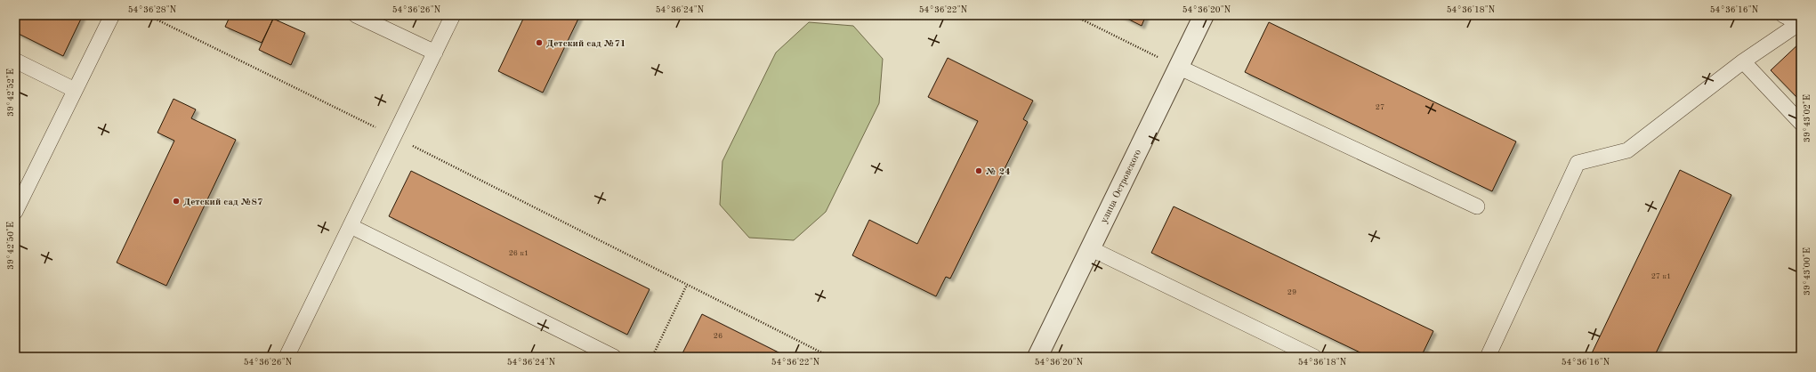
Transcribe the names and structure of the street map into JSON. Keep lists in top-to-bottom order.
{
  "streets": {
    "street": ["улица Островского"]
  },
  "places": ["Детский сад №71", "№ 24", "Детский сад №87"],
  "house_numbers": [
    "27",
    "26 к1",
    "27 к1",
    "29",
    "26"
  ],
  "coordinates": [
    "54°36'28\"N",
    "54°36'26\"N",
    "54°36'24\"N",
    "54°36'22\"N",
    "54°36'20\"N",
    "54°36'18\"N",
    "54°36'16\"N",
    "39°42'52\"E",
    "39°43'02\"E",
    "39°42'50\"E",
    "39°43'00\"E"
  ]
}
